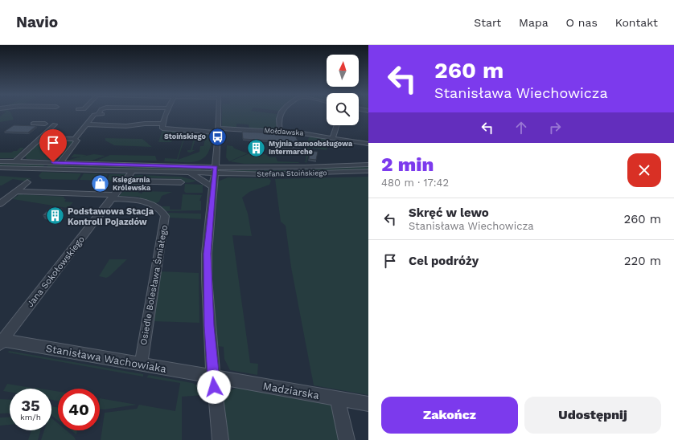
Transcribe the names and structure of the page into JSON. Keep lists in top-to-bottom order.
{
  "streets": {
    "street": [
      "Mołdawska",
      "Stefana Stoińskiego",
      "Jana Sokołowskiego",
      "Osiedle Bolesława Śmiałego",
      "Stanisława Wachowiaka",
      "Madziarska"
    ]
  },
  "crossings": [
    ["Jana Sokołowskiego", "Osiedle Bolesława Śmiałego"],
    ["Jana Sokołowskiego", "Stanisława Wachowiaka"],
    ["Osiedle Bolesława Śmiałego", "Stanisława Wachowiaka"],
    ["Stanisława Wachowiaka", "Madziarska"]
  ],
  "places": {
    "bus stop": ["Stoińskiego"],
    "building": ["Myjnia samoobsługowa Intermarche", "Podstawowa Stacja Kontroli Pojazdów"],
    "shop": ["Księgarnia Królewska"]
  },
  "north": "top",
  "page": {
    "header": "Navio",
    "nav": [
      "Start",
      "Mapa",
      "O nas",
      "Kontakt"
    ],
    "turn": ["260 m", "Stanisława Wiechowicza"],
    "heading": ["2 min", "480 m · 17:42"],
    "list": [
      {
        "name": "Skręć w lewo",
        "note": "Stanisława Wiechowicza",
        "value": "260 m"
      },
      {
        "name": "Cel podróży",
        "value": "220 m"
      }
    ],
    "speed": "35 km/h",
    "limit": "40",
    "buttons": ["Zakończ", "Udostępnij"]
  }
}
